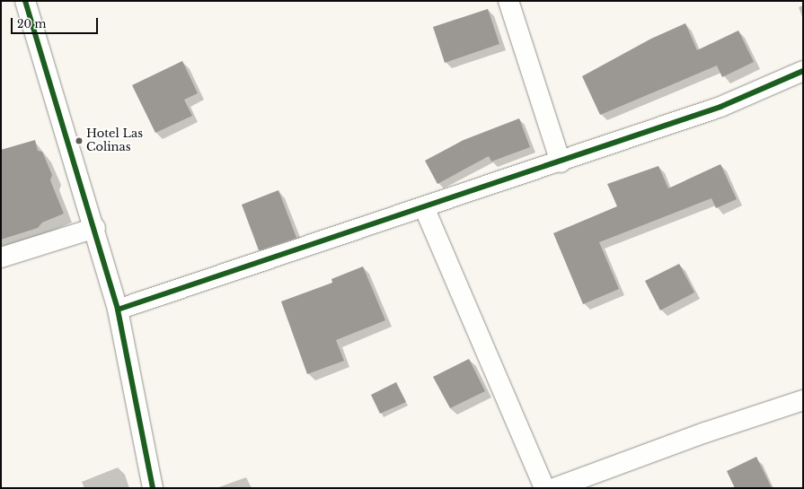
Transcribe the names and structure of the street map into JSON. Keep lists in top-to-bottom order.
{
  "places": ["Hotel Las Colinas"],
  "scale_bar": "20 m"
}
